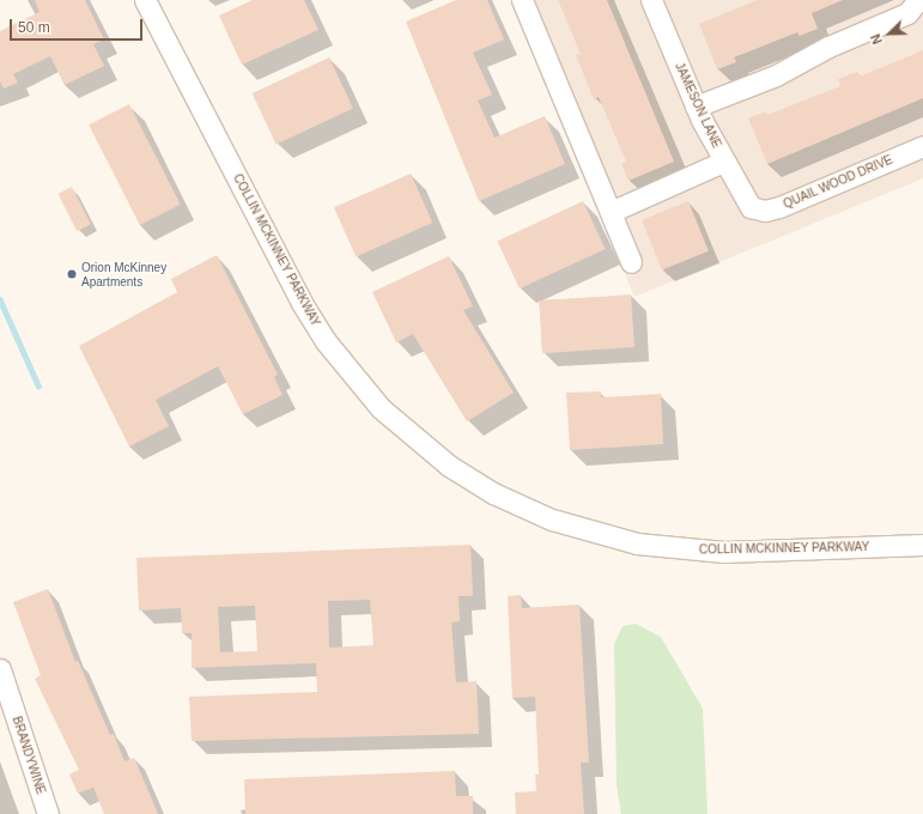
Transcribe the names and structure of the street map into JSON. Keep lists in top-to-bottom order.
{
  "streets": {
    "street": [
      "JAMESON LANE",
      "QUAIL WOOD DRIVE",
      "COLLIN MCKINNEY PARKWAY",
      "BRANDYWINE"
    ]
  },
  "crossings": [
    ["JAMESON LANE", "QUAIL WOOD DRIVE"]
  ],
  "places": ["Orion McKinney Apartments"],
  "scale_bar": "50 m",
  "north": "bottom left"
}
